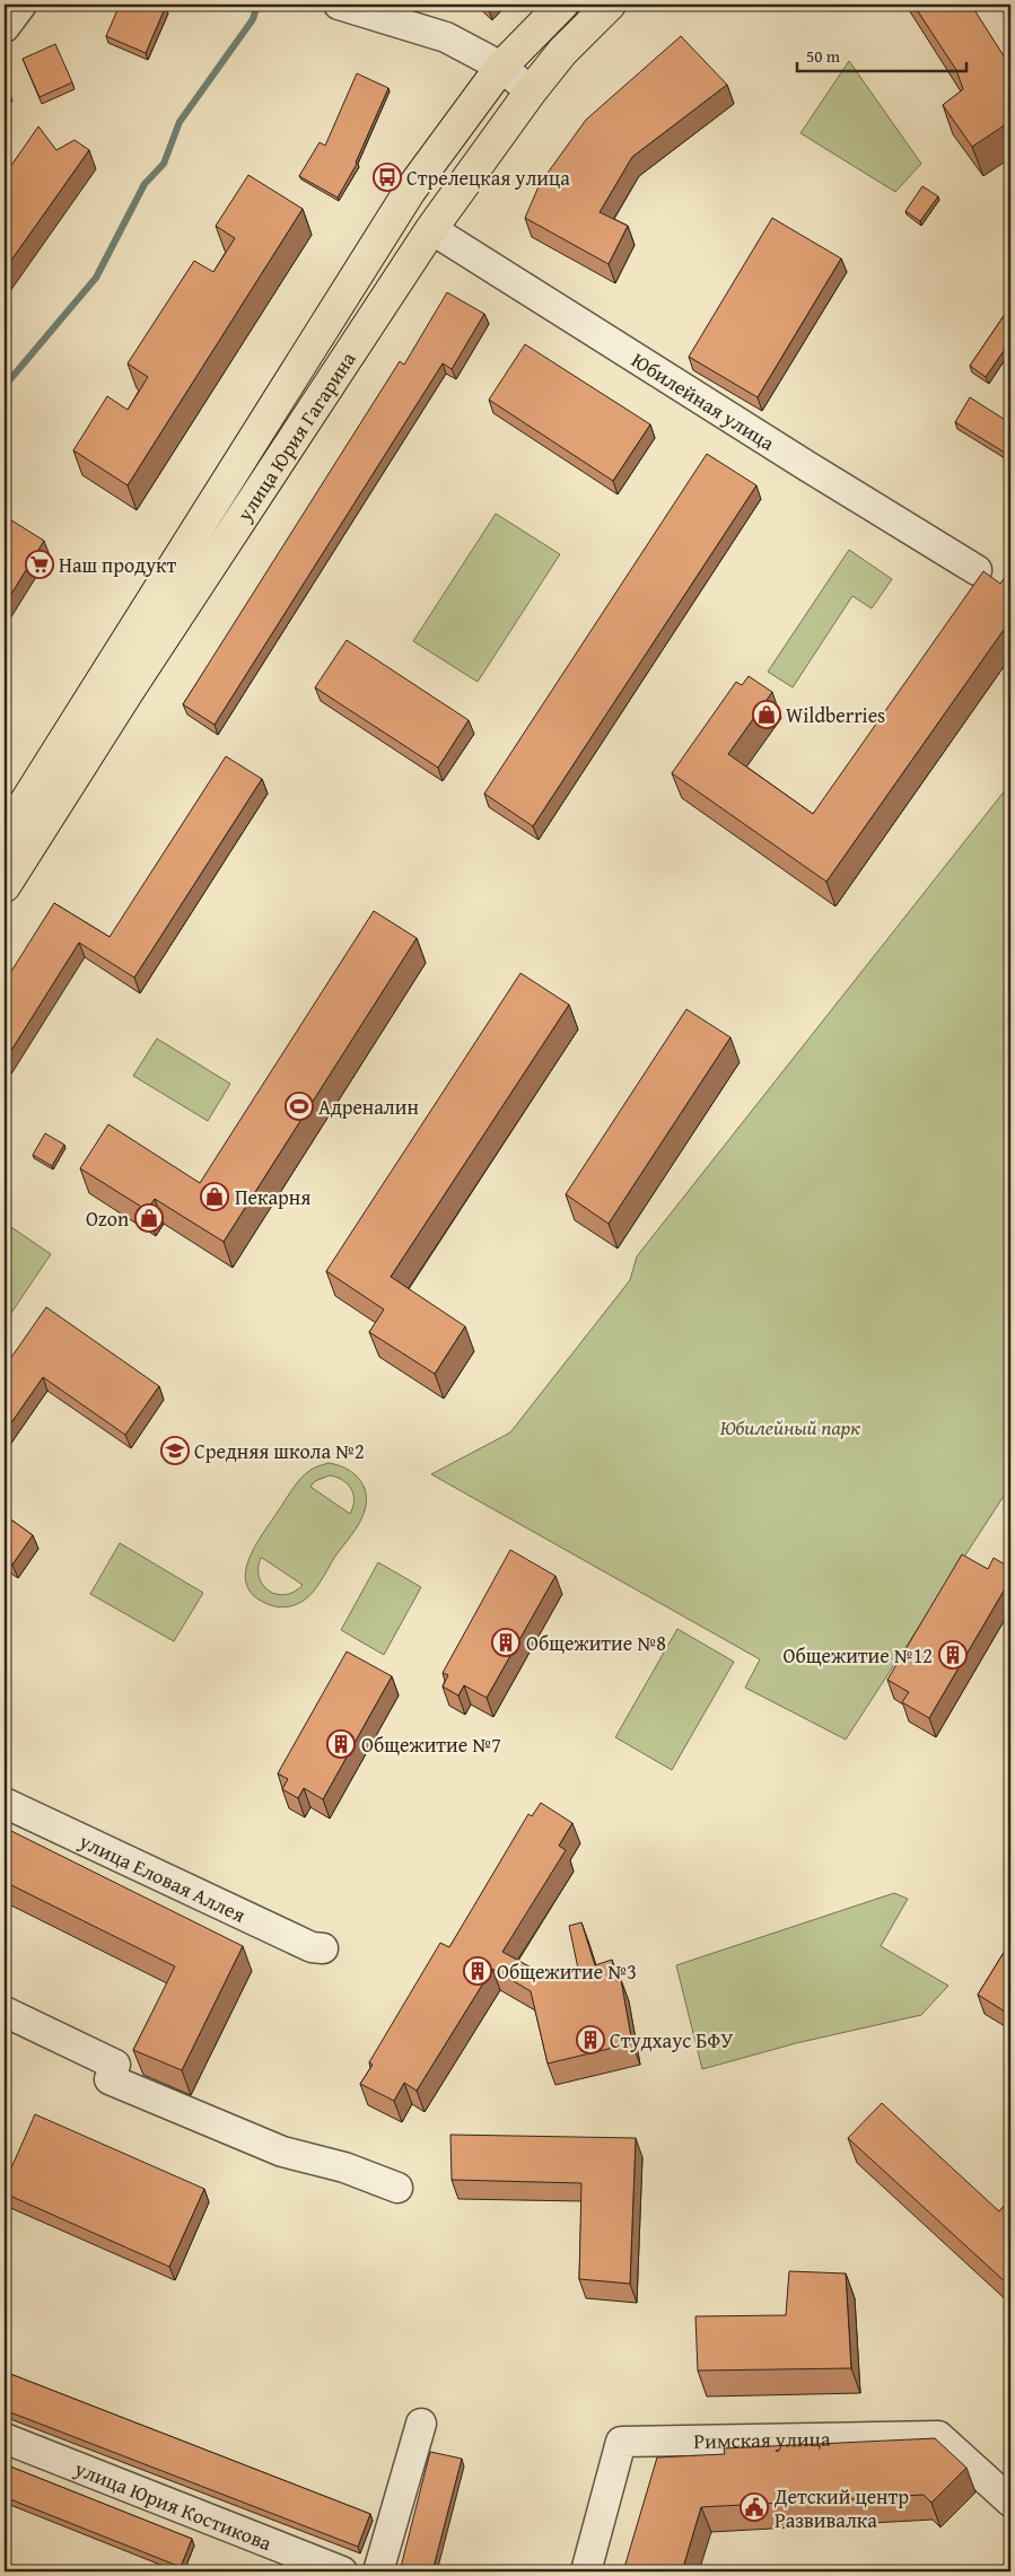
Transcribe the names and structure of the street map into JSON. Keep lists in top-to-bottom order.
{
  "streets": {
    "main road": ["улица Юрия Гагарина"],
    "street": [
      "Юбилейная улица",
      "улица Еловая Аллея",
      "Римская улица",
      "улица Юрия Костикова"
    ]
  },
  "crossings": [
    ["Юбилейная улица", "улица Юрия Гагарина"]
  ],
  "parks": ["Юбилейный парк"],
  "places": {
    "bus stop": ["Стрелецкая улица"],
    "supermarket": ["Наш продукт"],
    "shop": ["Wildberries", "Пекарня", "Ozon"],
    "sports": ["Адреналин"],
    "school or university": ["Средняя школа №2"],
    "building": [
      "Общежитие №8",
      "Общежитие №12",
      "Общежитие №7",
      "Общежитие №3",
      "Студхаус БФУ"
    ],
    "public building": ["Детский центр Развивалка"]
  },
  "scale_bar": "50 m"
}
